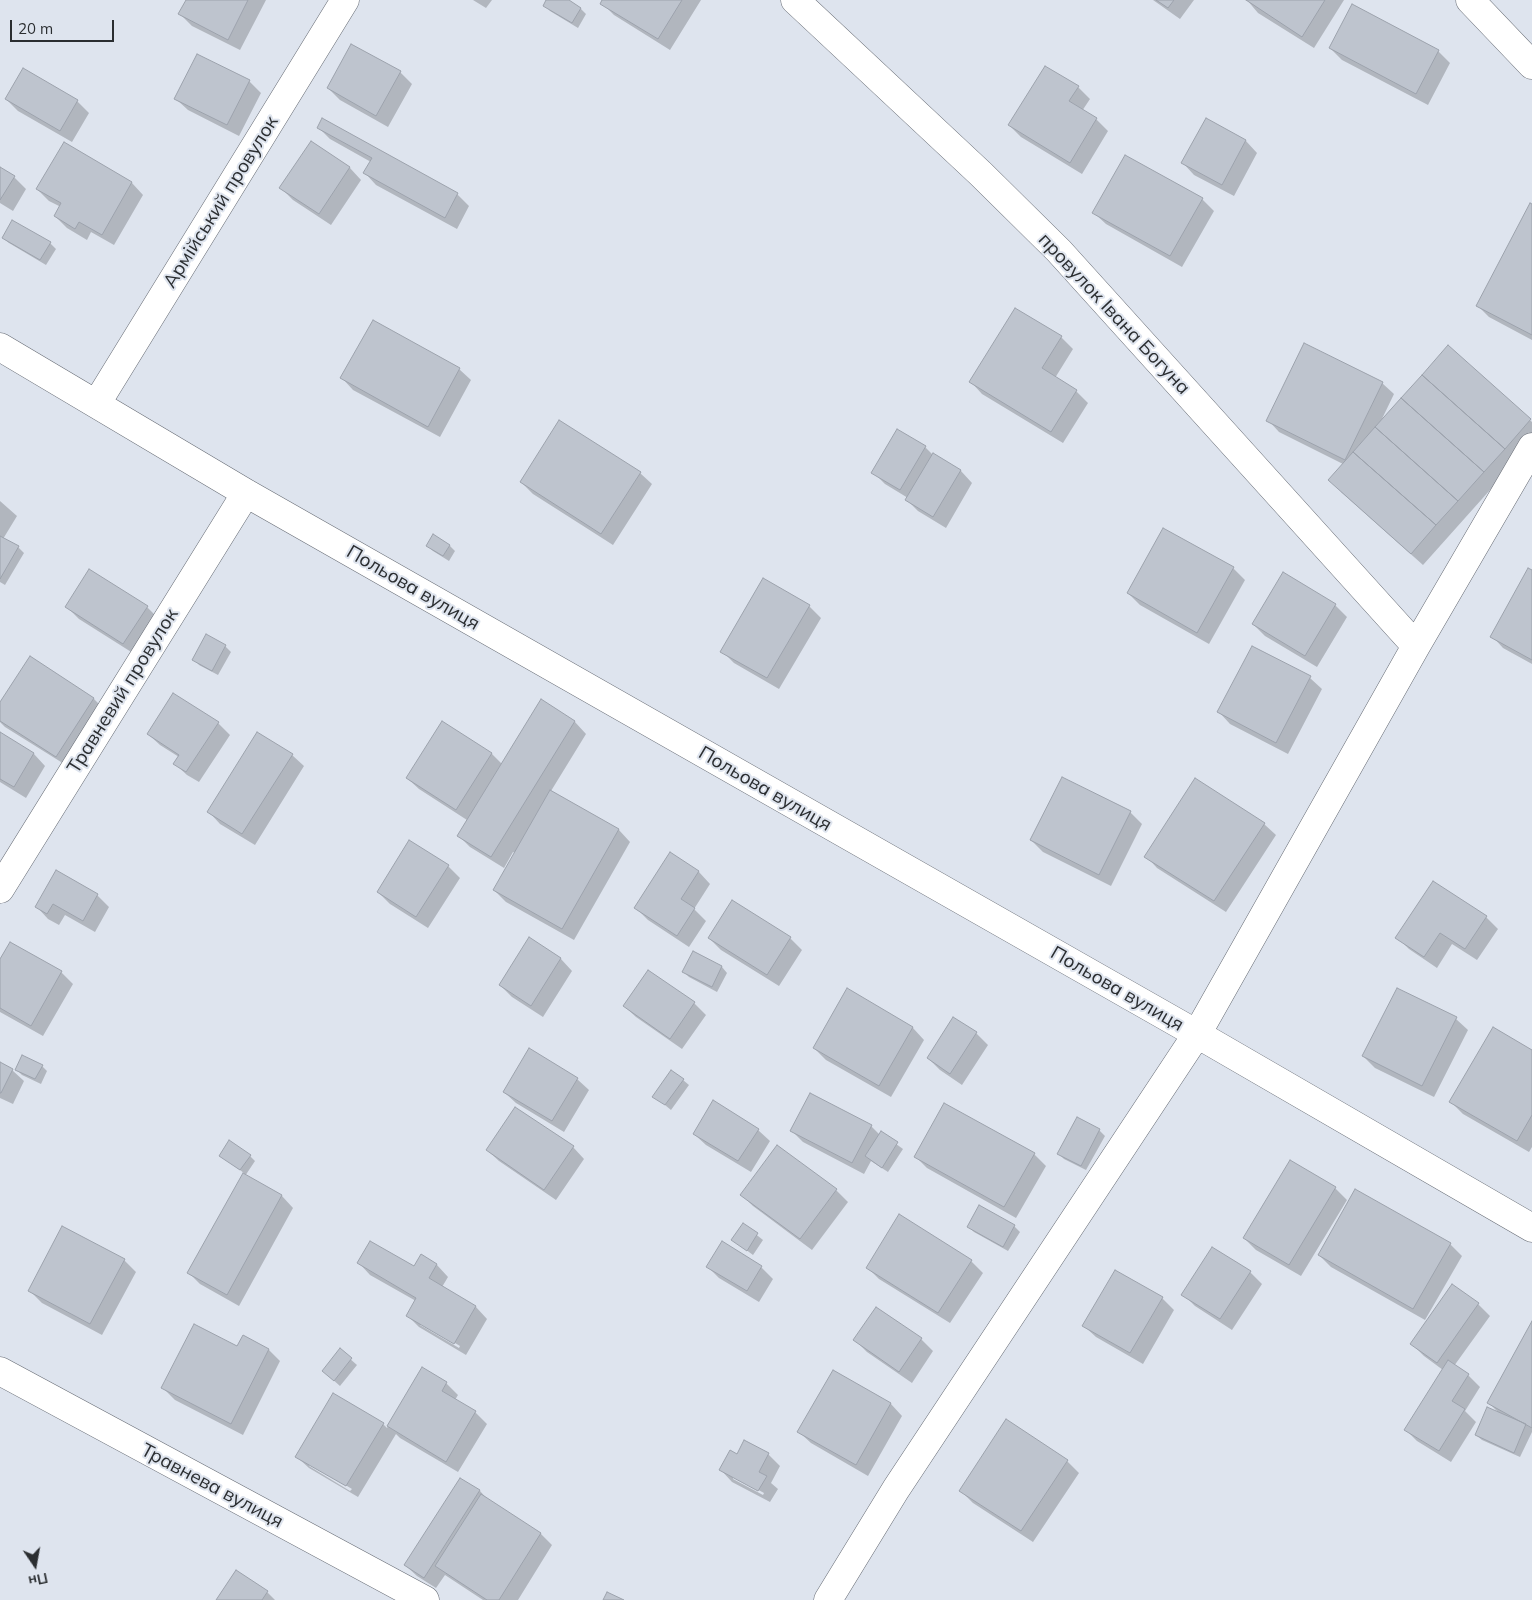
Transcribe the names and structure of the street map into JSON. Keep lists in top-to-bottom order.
{
  "streets": {
    "street": [
      "Армійський провулок",
      "провулок Івана Богуна",
      "Польова вулиця",
      "Травневий провулок",
      "Травнева вулиця"
    ]
  },
  "crossings": [
    ["Армійський провулок", "Польова вулиця"],
    ["Польова вулиця", "Травневий провулок"]
  ],
  "scale_bar": "20 m",
  "north": "bottom"
}
